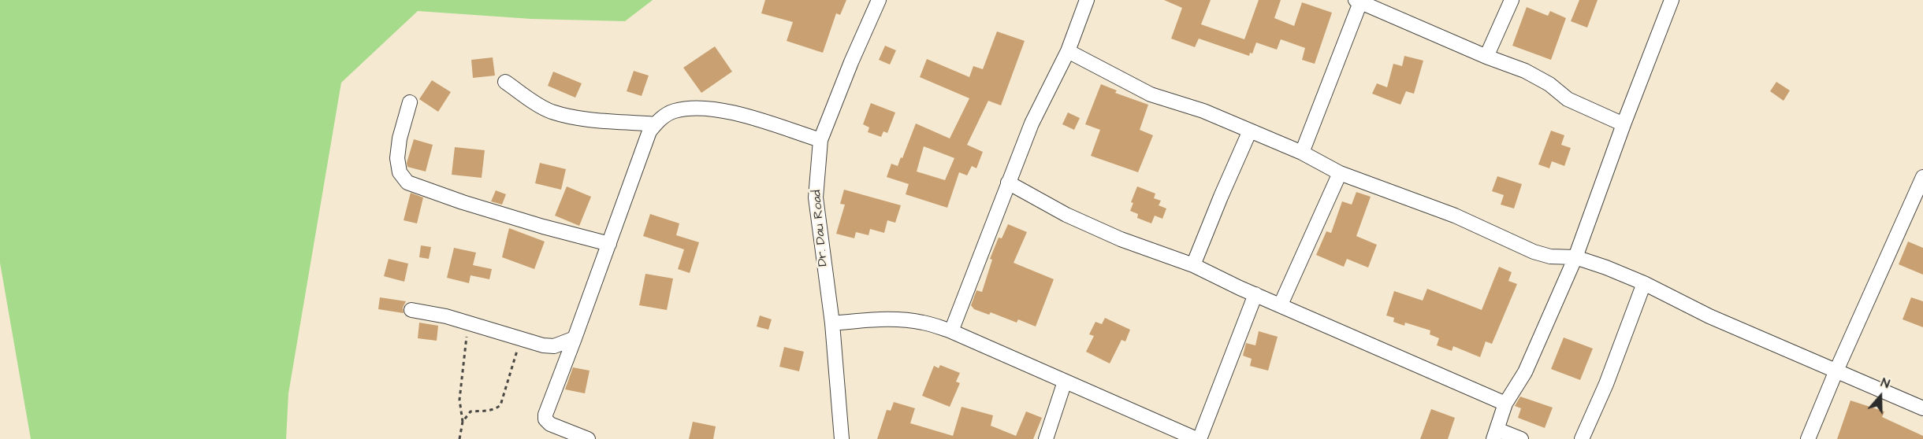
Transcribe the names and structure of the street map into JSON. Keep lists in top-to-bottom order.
{
  "streets": {
    "street": ["Dr. Dau Road"]
  },
  "north": "top"
}
